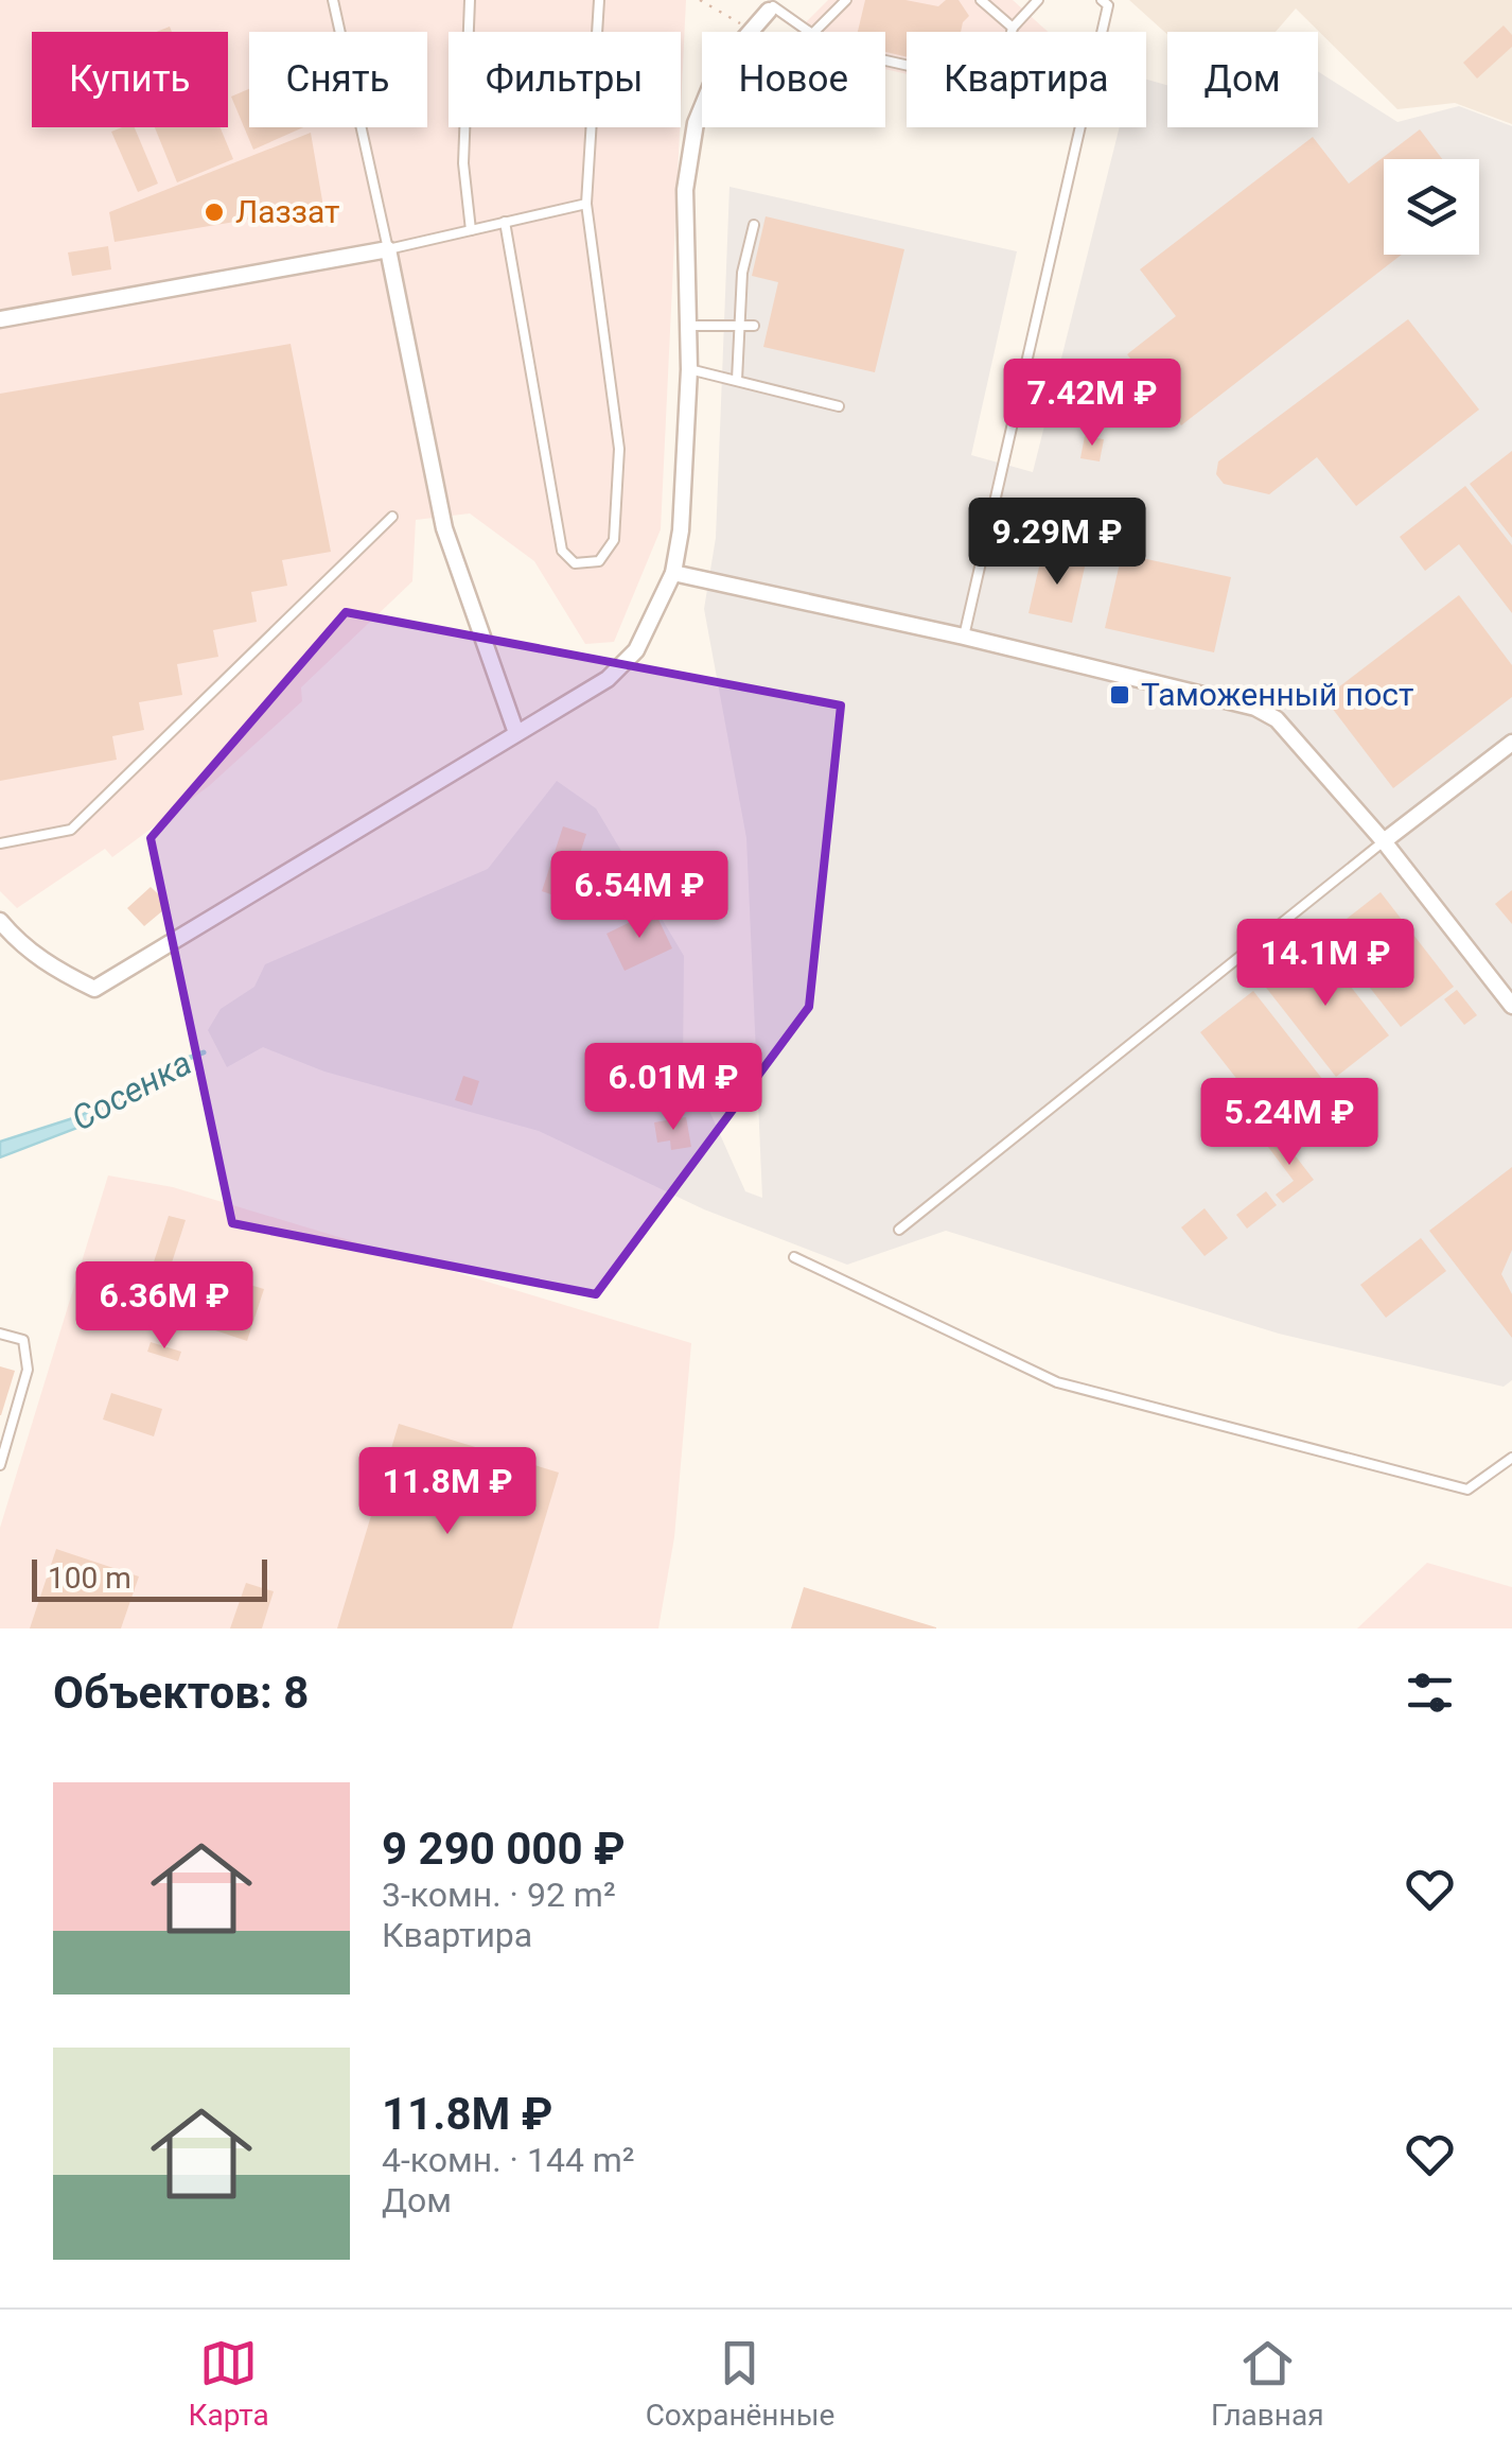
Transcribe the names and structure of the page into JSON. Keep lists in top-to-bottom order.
{
  "water": ["Сосенка"],
  "places": {
    "other": ["Лаззат"],
    "transit": ["Таможенный пост"]
  },
  "scale_bar": "100 m",
  "page": {
    "chip": [
      "Купить",
      "Снять",
      "Фильтры",
      "Новое",
      "Квартира",
      "Дом"
    ],
    "price": [
      "7.42M ₽",
      "9.29M ₽",
      "6.54M ₽",
      "14.1M ₽",
      "6.01M ₽",
      "5.24M ₽",
      "6.36M ₽",
      "11.8M ₽"
    ],
    "scale": "100 m",
    "heading": "Объектов: 8",
    "list": [
      {
        "name": "9 290 000 ₽",
        "note": "3-комн. · 92 m² · Квартира"
      },
      {
        "name": "11.8M ₽",
        "note": "4-комн. · 144 m² · Дом"
      }
    ],
    "tabs": ["Карта", "Сохранённые", "Главная"]
  }
}
